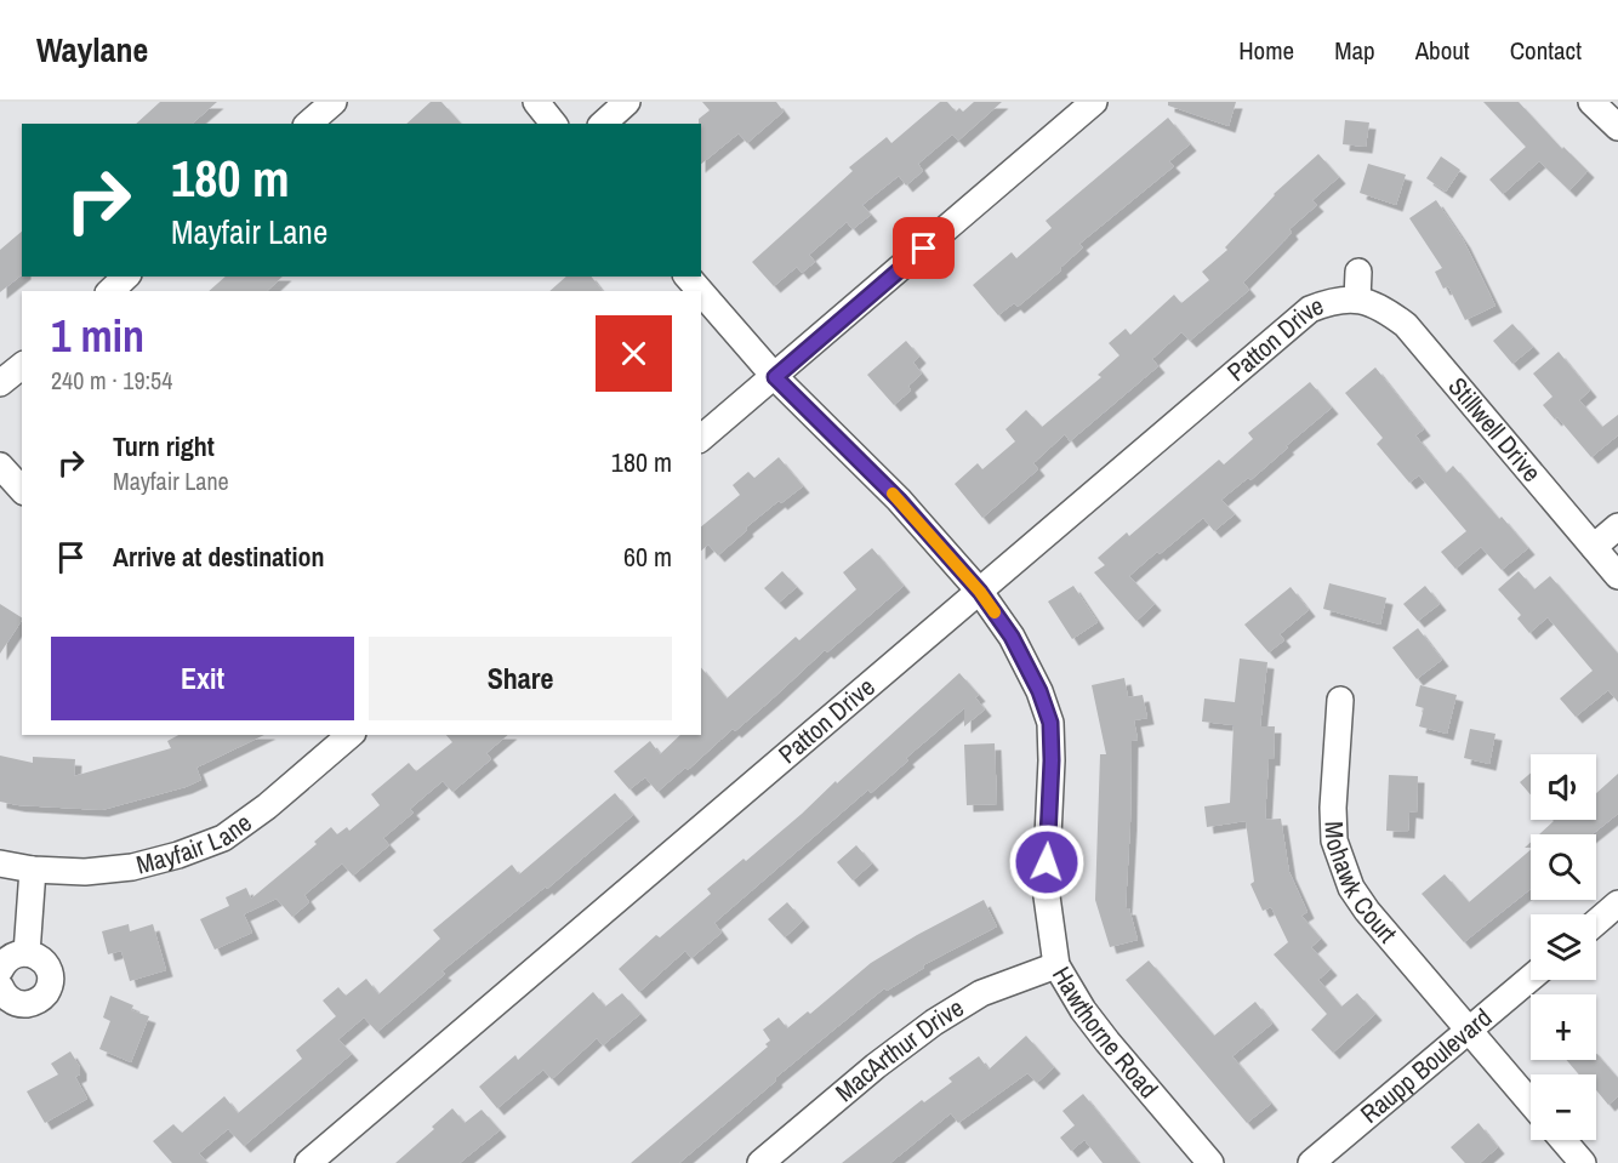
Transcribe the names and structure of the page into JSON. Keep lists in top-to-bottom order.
{
  "streets": {
    "street": [
      "Patton Drive",
      "Stillwell Drive",
      "Mayfair Lane",
      "Mohawk Court",
      "Hawthorne Road",
      "MacArthur Drive",
      "Raupp Boulevard"
    ]
  },
  "crossings": [
    ["Patton Drive", "Stillwell Drive"],
    ["Patton Drive", "Hawthorne Road"],
    ["Mohawk Court", "Raupp Boulevard"],
    ["Hawthorne Road", "MacArthur Drive"]
  ],
  "page": {
    "header": "Waylane",
    "nav": [
      "Home",
      "Map",
      "About",
      "Contact"
    ],
    "turn": ["180 m", "Mayfair Lane"],
    "heading": ["1 min", "240 m · 19:54"],
    "list": [
      {
        "name": "Turn right",
        "note": "Mayfair Lane",
        "value": "180 m"
      },
      {
        "name": "Arrive at destination",
        "value": "60 m"
      }
    ],
    "buttons": ["Exit", "Share"],
    "map_buttons": ["+", "−"]
  }
}
